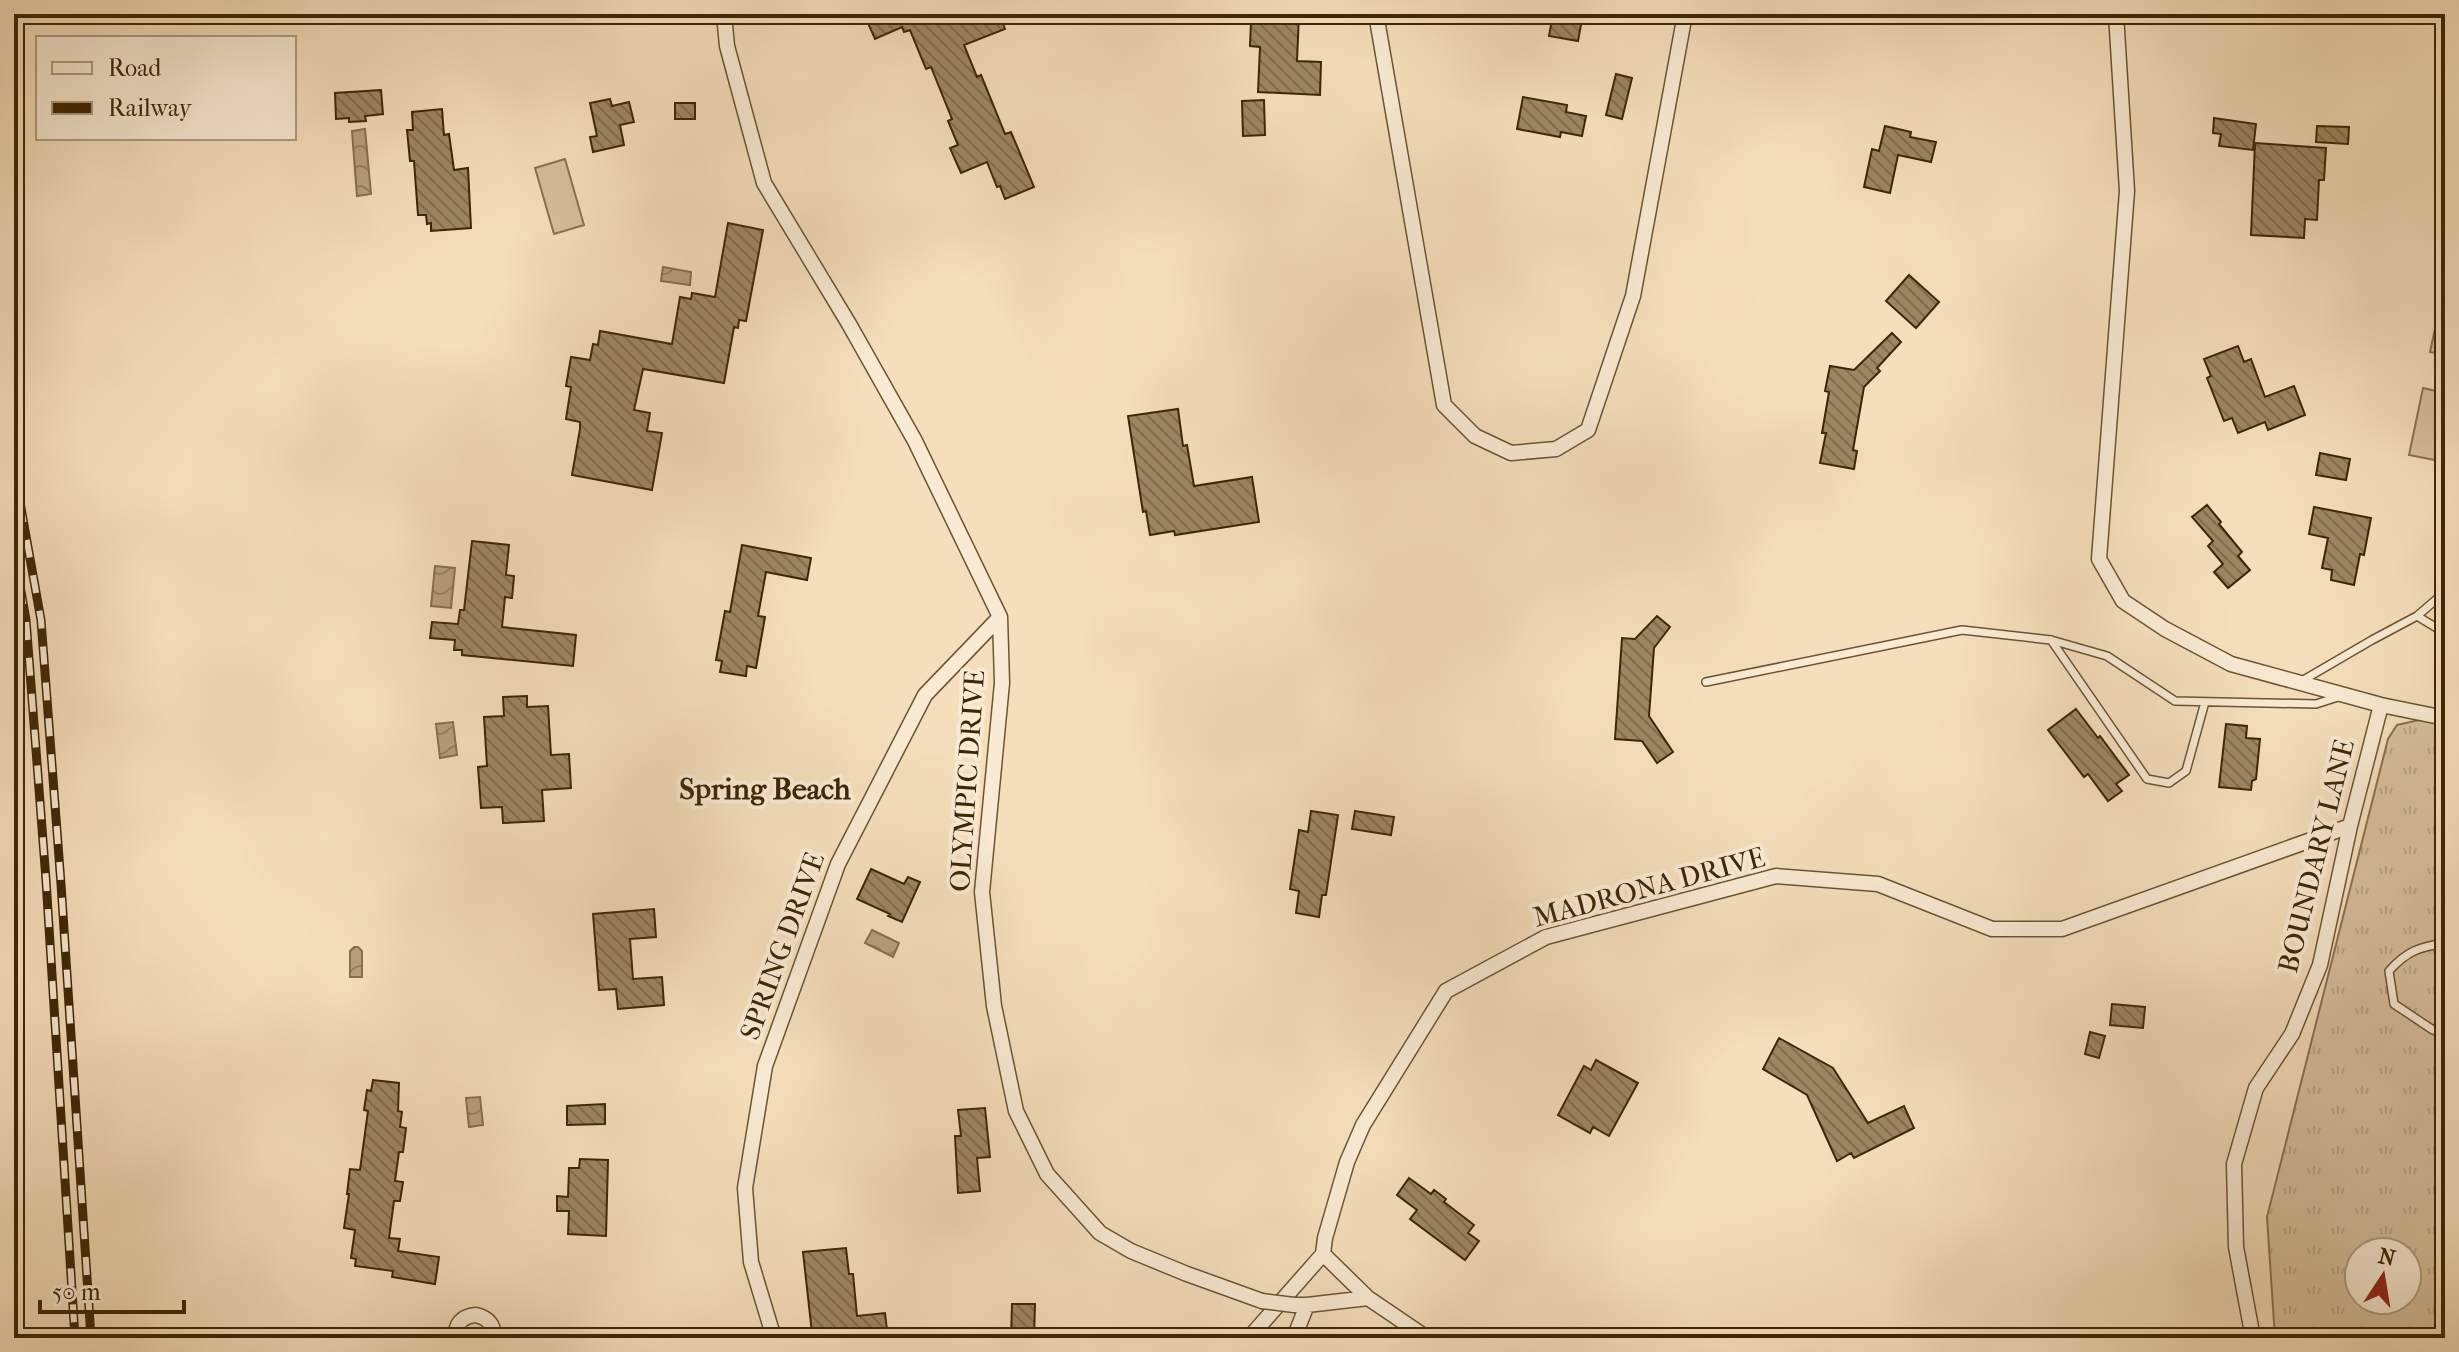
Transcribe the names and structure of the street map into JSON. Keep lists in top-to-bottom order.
{
  "streets": {
    "street": [
      "OLYMPIC DRIVE",
      "BOUNDARY LANE",
      "MADRONA DRIVE",
      "SPRING DRIVE"
    ]
  },
  "crossings": [
    ["OLYMPIC DRIVE", "SPRING DRIVE"],
    ["BOUNDARY LANE", "MADRONA DRIVE"]
  ],
  "districts": ["Spring Beach"],
  "legend": ["Road", "Railway"],
  "scale_bar": "50 m",
  "north": "top"
}
